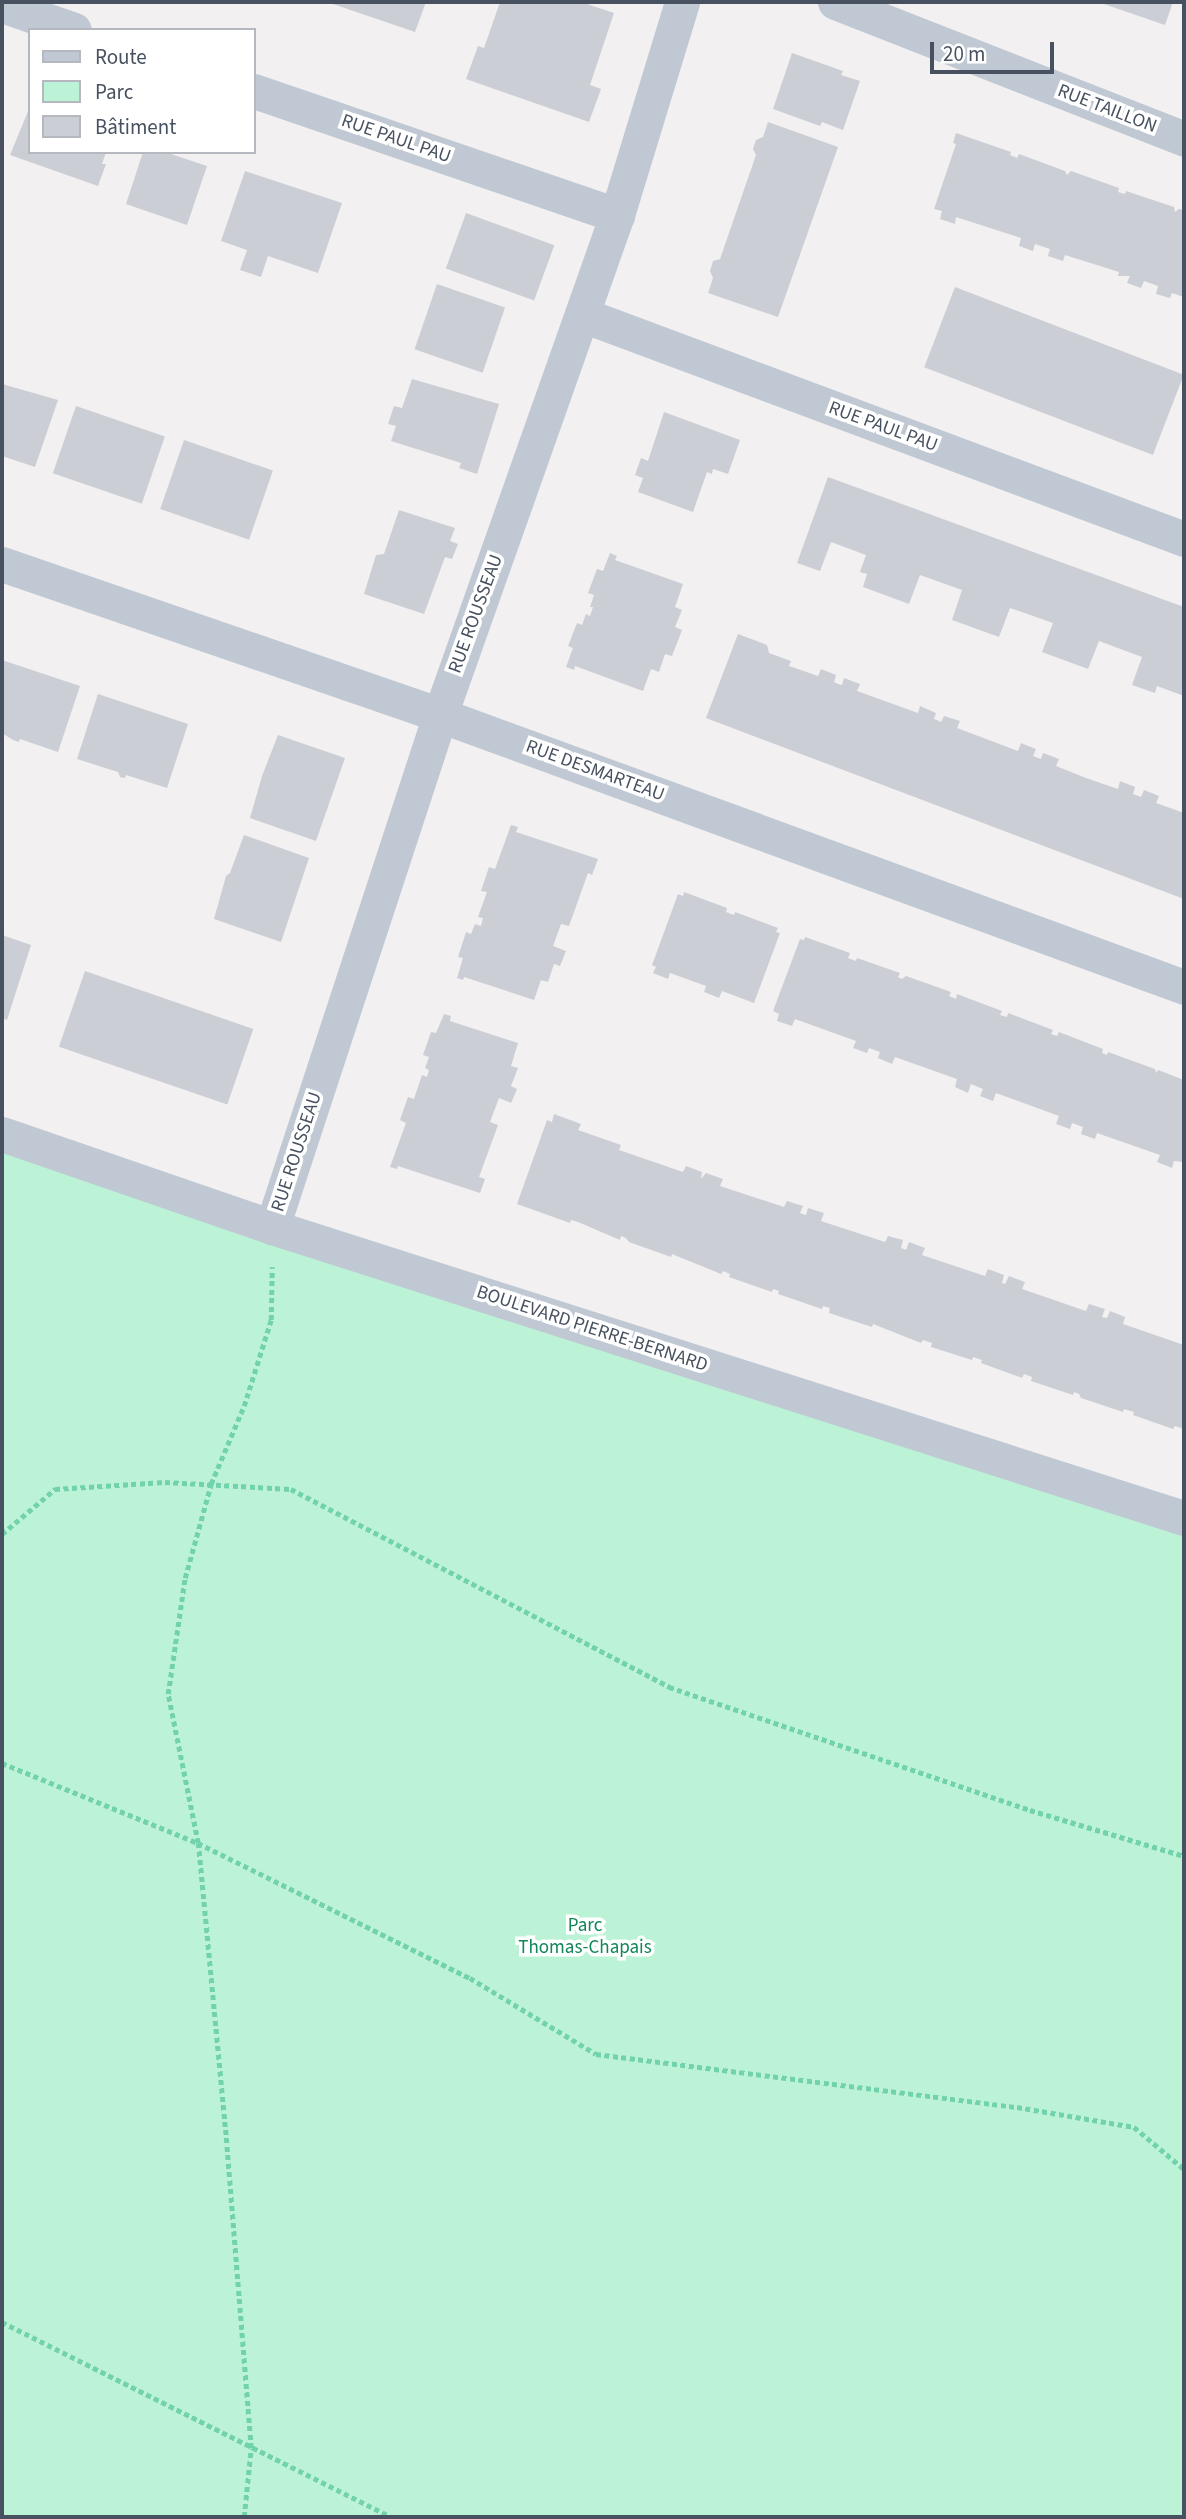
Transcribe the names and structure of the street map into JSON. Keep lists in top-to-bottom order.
{
  "streets": {
    "street": [
      "RUE TAILLON",
      "RUE PAUL PAU",
      "RUE ROUSSEAU",
      "RUE DESMARTEAU",
      "BOULEVARD PIERRE-BERNARD"
    ]
  },
  "crossings": [
    ["RUE PAUL PAU", "RUE ROUSSEAU"],
    ["RUE ROUSSEAU", "RUE DESMARTEAU"],
    ["RUE ROUSSEAU", "BOULEVARD PIERRE-BERNARD"]
  ],
  "parks": ["Parc Thomas-Chapais"],
  "legend": ["Route", "Parc", "Bâtiment"],
  "scale_bar": "20 m"
}
